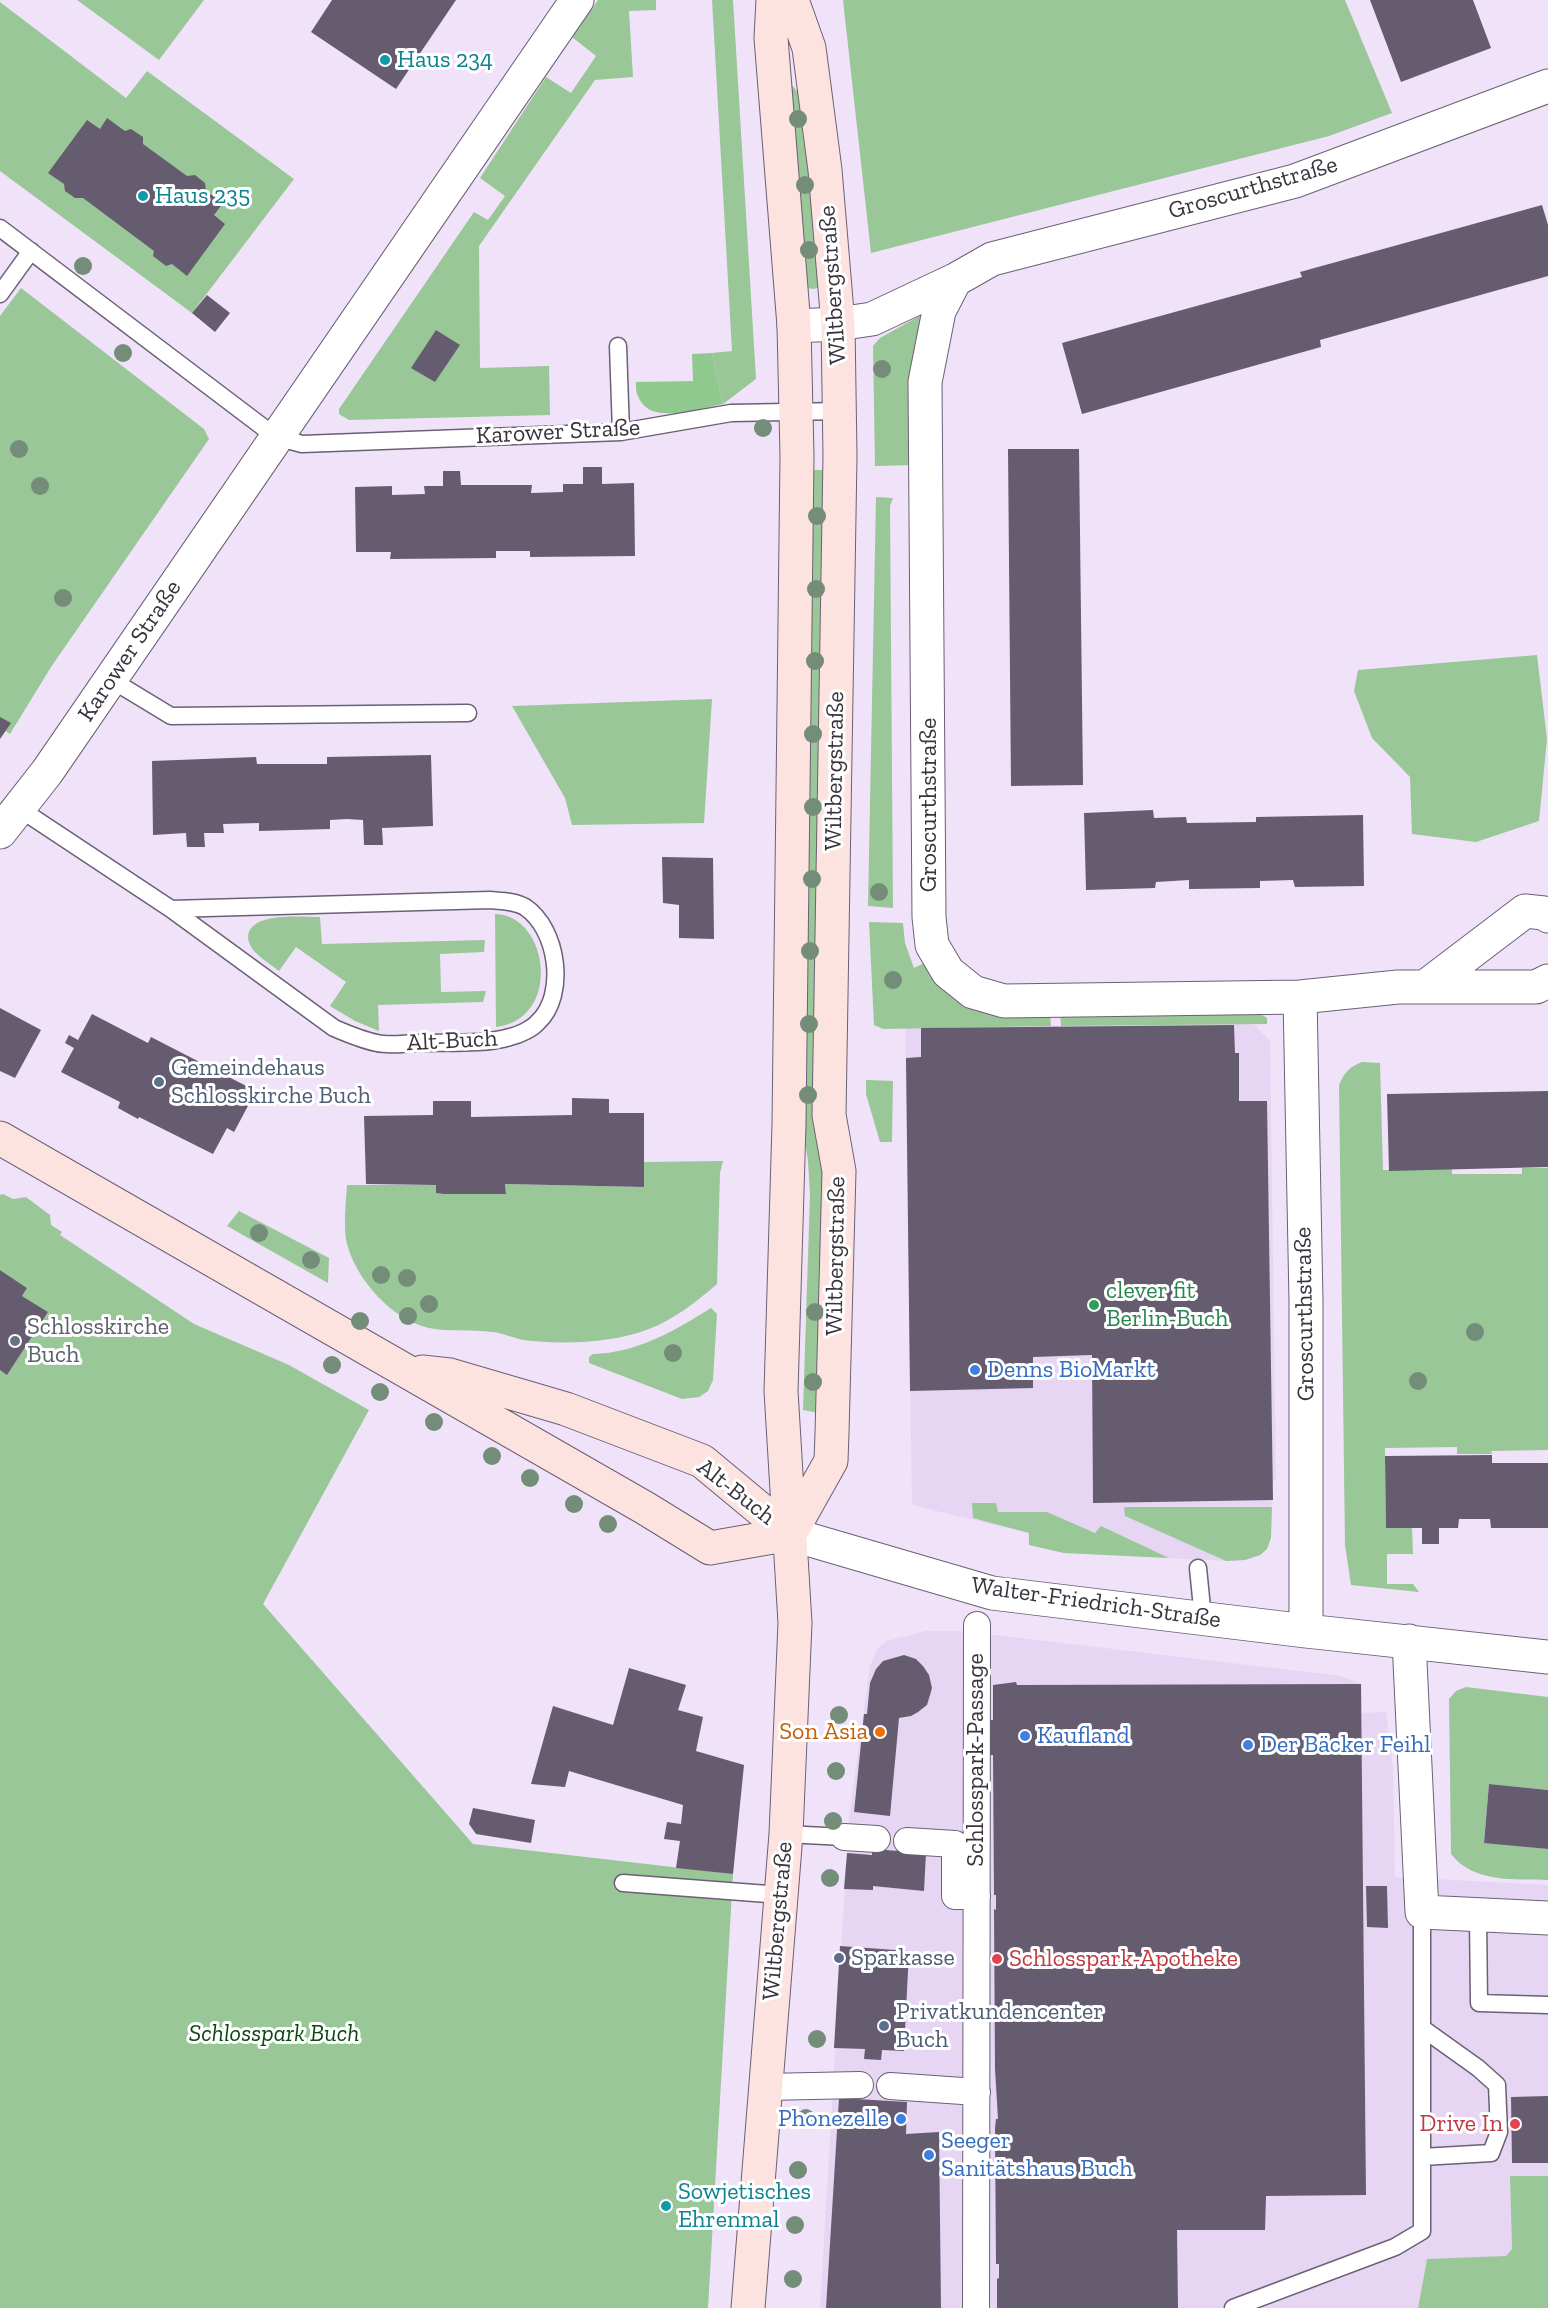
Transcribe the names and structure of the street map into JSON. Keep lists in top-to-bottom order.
{
  "streets": {
    "main road": ["Wiltbergstraße", "Alt-Buch"],
    "street": [
      "Groscurthstraße",
      "Karower Straße",
      "Walter-Friedrich-Straße",
      "Schlosspark-Passage"
    ]
  },
  "crossings": [
    ["Groscurthstraße", "Wiltbergstraße"],
    ["Groscurthstraße", "Walter-Friedrich-Straße"],
    ["Wiltbergstraße", "Karower Straße"],
    ["Wiltbergstraße", "Alt-Buch"],
    ["Wiltbergstraße", "Walter-Friedrich-Straße"],
    ["Karower Straße", "Alt-Buch"],
    ["Alt-Buch", "Walter-Friedrich-Straße"]
  ],
  "parks": ["Schlosspark Buch"],
  "places": [
    "Haus 234",
    "Haus 235",
    "Gemeindehaus Schlosskirche Buch",
    "clever fit Berlin-Buch",
    "Schlosskirche Buch",
    "Denns BioMarkt",
    "Son Asia",
    "Kaufland",
    "Der Bäcker Feihl",
    "Sparkasse",
    "Schlosspark-Apotheke",
    "Privatkundencenter Buch",
    "Phonezelle",
    "Drive In",
    "Seeger Sanitätshaus Buch",
    "Sowjetisches Ehrenmal"
  ]
}
